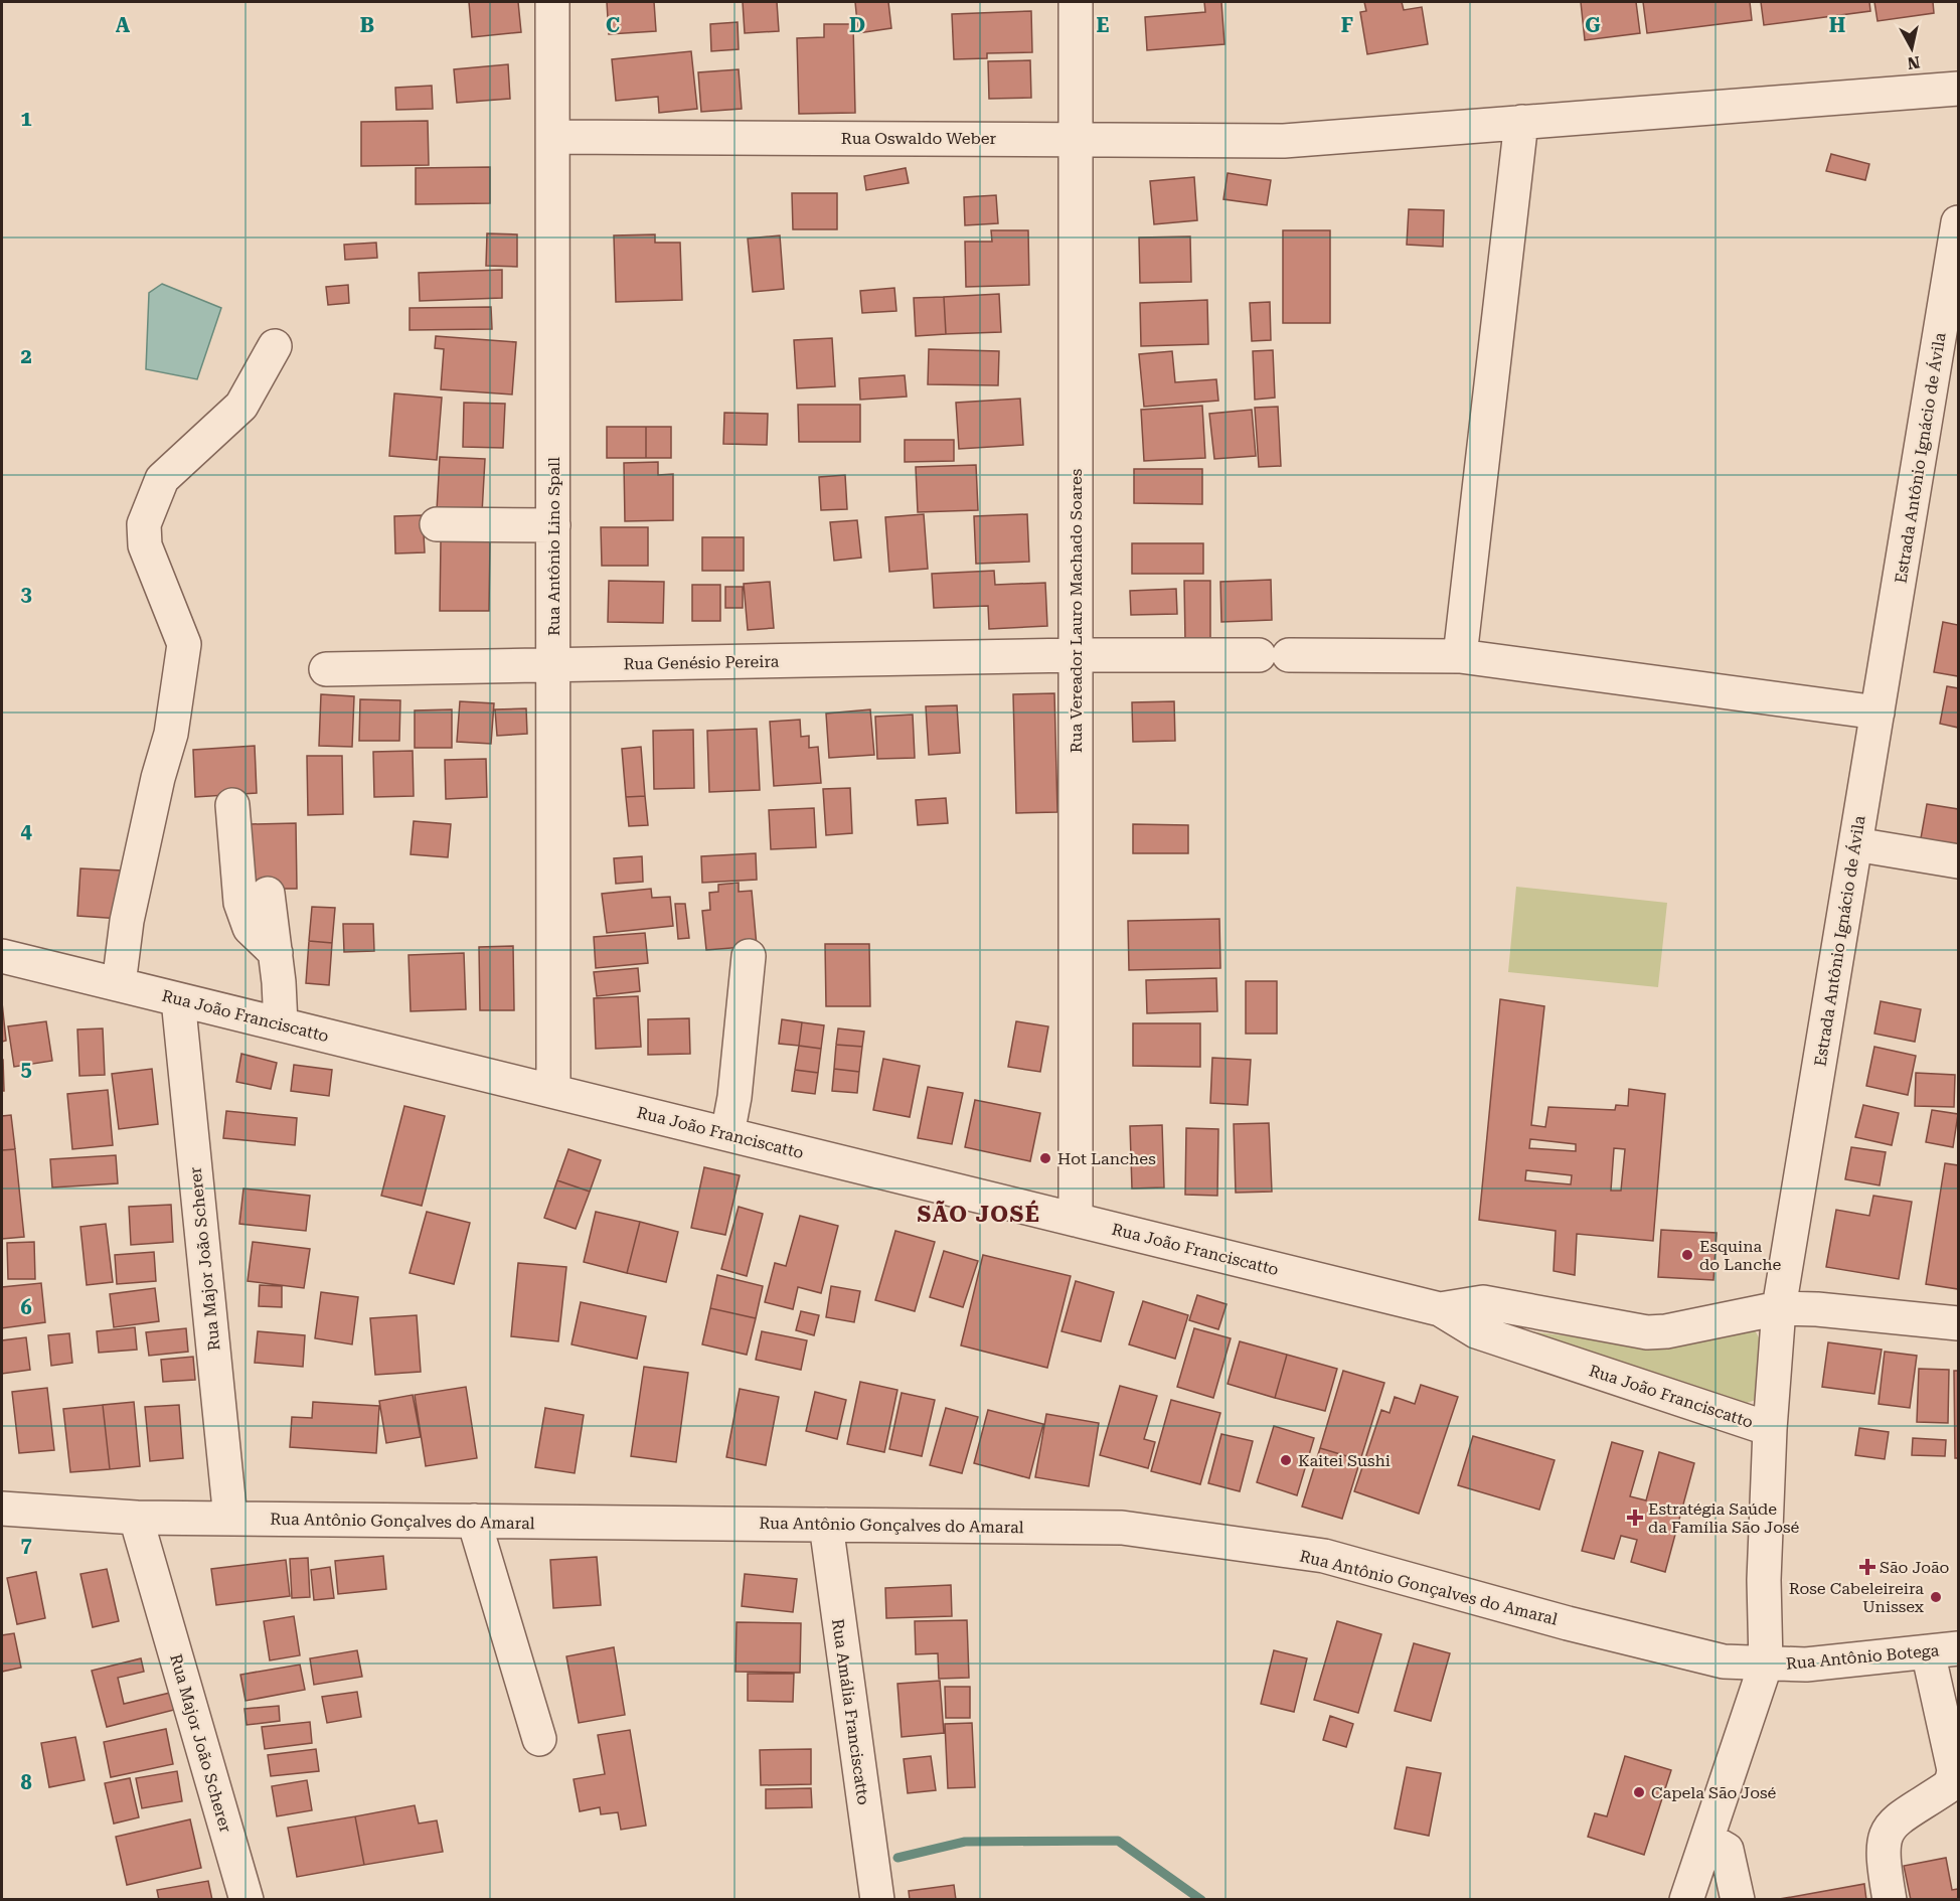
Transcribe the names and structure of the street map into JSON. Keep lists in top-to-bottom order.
{
  "streets": {
    "street": [
      "Rua Oswaldo Weber",
      "Estrada Antônio Ignácio de Ávila",
      "Rua Antônio Lino Spall",
      "Rua Vereador Lauro Machado Soares",
      "Rua Genésio Pereira",
      "Rua João Franciscatto",
      "Rua Major João Scherer",
      "Rua Antônio Gonçalves do Amaral",
      "Rua Antônio Botega",
      "Rua Amália Franciscatto"
    ]
  },
  "crossings": [
    ["Rua Oswaldo Weber", "Rua Antônio Lino Spall"],
    ["Rua Oswaldo Weber", "Rua Vereador Lauro Machado Soares"],
    ["Estrada Antônio Ignácio de Ávila", "Rua Genésio Pereira"],
    ["Estrada Antônio Ignácio de Ávila", "Rua João Franciscatto"],
    ["Estrada Antônio Ignácio de Ávila", "Rua Antônio Gonçalves do Amaral"],
    ["Estrada Antônio Ignácio de Ávila", "Rua Antônio Botega"],
    ["Rua Antônio Lino Spall", "Rua Genésio Pereira"],
    ["Rua Antônio Lino Spall", "Rua João Franciscatto"],
    ["Rua Vereador Lauro Machado Soares", "Rua Genésio Pereira"],
    ["Rua Vereador Lauro Machado Soares", "Rua João Franciscatto"],
    ["Rua João Franciscatto", "Rua Major João Scherer"],
    ["Rua Major João Scherer", "Rua Antônio Gonçalves do Amaral"],
    ["Rua Antônio Gonçalves do Amaral", "Rua Antônio Botega"],
    ["Rua Antônio Gonçalves do Amaral", "Rua Amália Franciscatto"]
  ],
  "districts": ["SÃO JOSÉ"],
  "places": {
    "other": [
      "Hot Lanches",
      "Esquina do Lanche",
      "Kaitei Sushi",
      "Rose Cabeleireira Unissex",
      "Capela São José"
    ],
    "health": ["Estratégia Saúde da Família São José", "São João"]
  },
  "north": "bottom",
  "grid": {
    "columns": [
      "A",
      "B",
      "C",
      "D",
      "E",
      "F",
      "G",
      "H"
    ],
    "rows": [
      "1",
      "2",
      "3",
      "4",
      "5",
      "6",
      "7",
      "8"
    ]
  }
}
